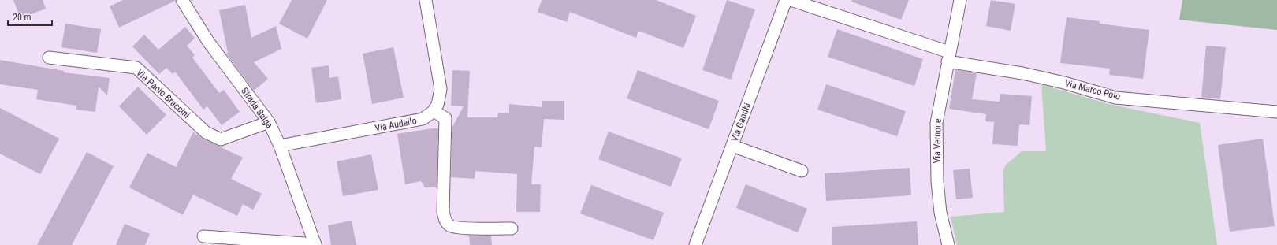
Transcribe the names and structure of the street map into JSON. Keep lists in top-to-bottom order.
{
  "streets": {
    "street": [
      "Via Marco Polo",
      "Via Paolo Braccini",
      "Strada Salga",
      "Via Gandhi",
      "Via Audello",
      "Via Vernone"
    ]
  },
  "crossings": [
    ["Via Marco Polo", "Via Vernone"],
    ["Via Paolo Braccini", "Strada Salga"],
    ["Strada Salga", "Via Audello"]
  ],
  "scale_bar": "20 m"
}
